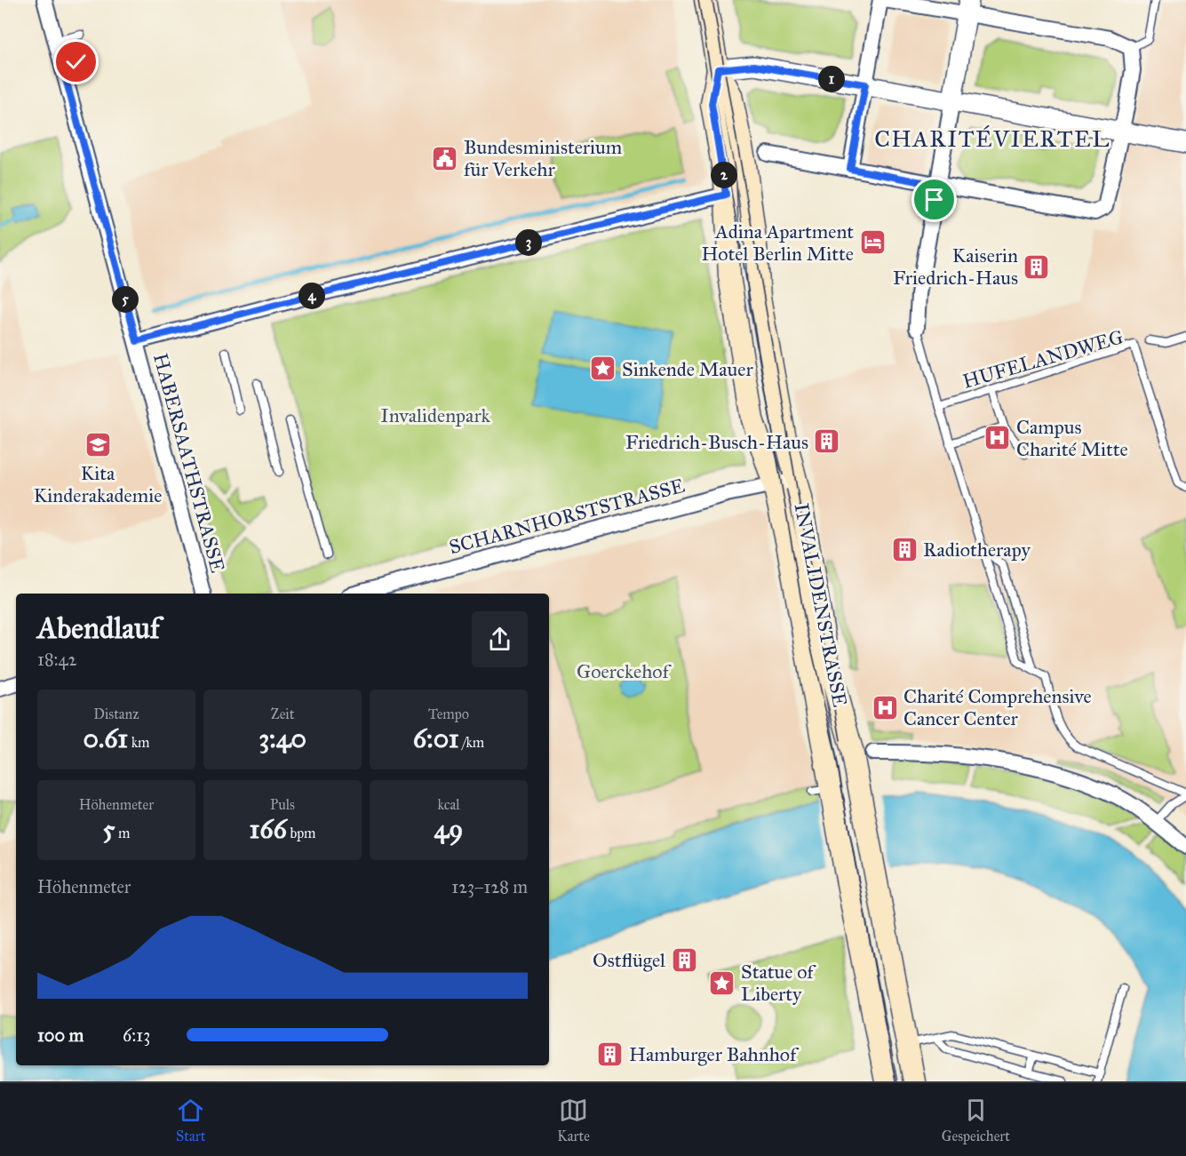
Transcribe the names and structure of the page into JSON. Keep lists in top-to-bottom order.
{
  "streets": {
    "main road": ["INVALIDENSTRASSE"],
    "street": ["HABERSAATHSTRASSE", "SCHARNHORSTSTRASSE"],
    "lane": ["HUFELANDWEG"]
  },
  "crossings": [
    ["SCHARNHORSTSTRASSE", "INVALIDENSTRASSE"]
  ],
  "districts": ["CHARITÉVIERTEL"],
  "parks": ["Invalidenpark", "Goerckehof"],
  "places": {
    "public building": ["Bundesministerium für Verkehr"],
    "hotel": ["Adina Apartment Hotel Berlin Mitte"],
    "building": [
      "Kaiserin Friedrich-Haus",
      "Friedrich-Busch-Haus",
      "Radiotherapy",
      "Ostflügel",
      "Hamburger Bahnhof"
    ],
    "place": ["Sinkende Mauer", "Statue of Liberty"],
    "hospital": ["Campus Charité Mitte", "Charité Comprehensive Cancer Center"],
    "school or university": ["Kita Kinderakademie"]
  },
  "page": {
    "pins": [
      "1",
      "2",
      "3",
      "4",
      "5"
    ],
    "heading": ["Abendlauf", "18:42"],
    "stats": [
      ["Distanz", "0.61 km"],
      ["Zeit", "3:40"],
      ["Tempo", "6:01 /km"],
      ["Höhenmeter", "5 m"],
      ["Puls", "166 bpm"],
      ["kcal", "49"]
    ],
    "chart": ["Höhenmeter", "123–128 m"],
    "list": [
      {
        "name": "100 m",
        "note": "6:13"
      }
    ],
    "tabs": ["Start", "Karte", "Gespeichert"]
  }
}
